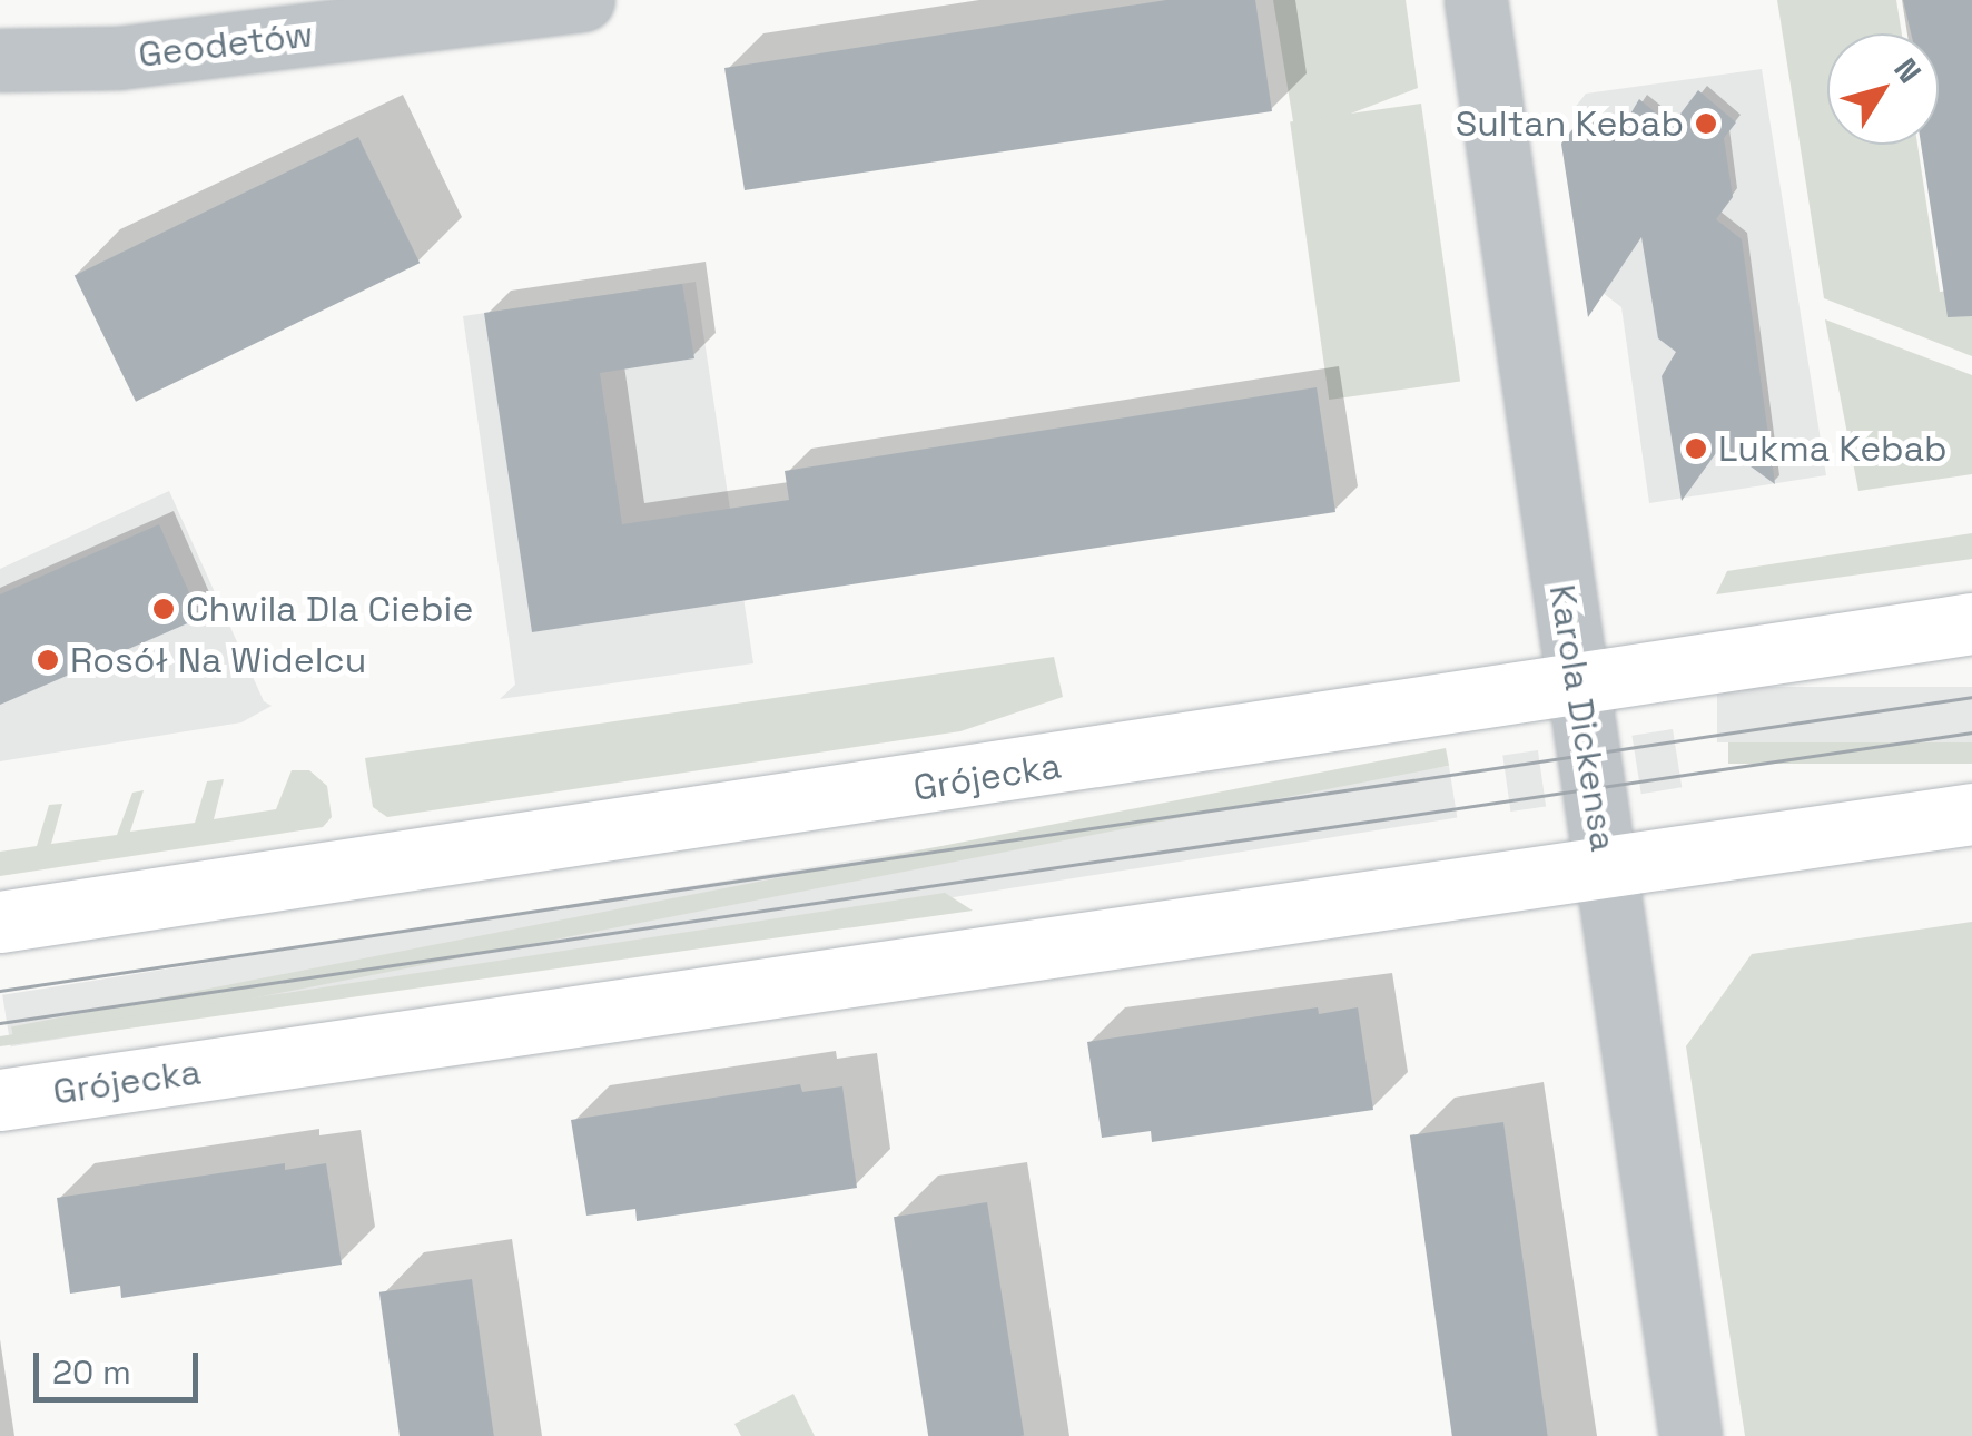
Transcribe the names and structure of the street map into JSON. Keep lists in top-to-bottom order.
{
  "streets": {
    "main road": ["Grójecka"],
    "street": ["Geodetów", "Karola Dickensa"]
  },
  "crossings": [
    ["Karola Dickensa", "Grójecka"]
  ],
  "places": [
    "Sultan Kebab",
    "Lukma Kebab",
    "Chwila Dla Ciebie",
    "Rosół Na Widelcu"
  ],
  "scale_bar": "20 m",
  "north": "top right"
}
